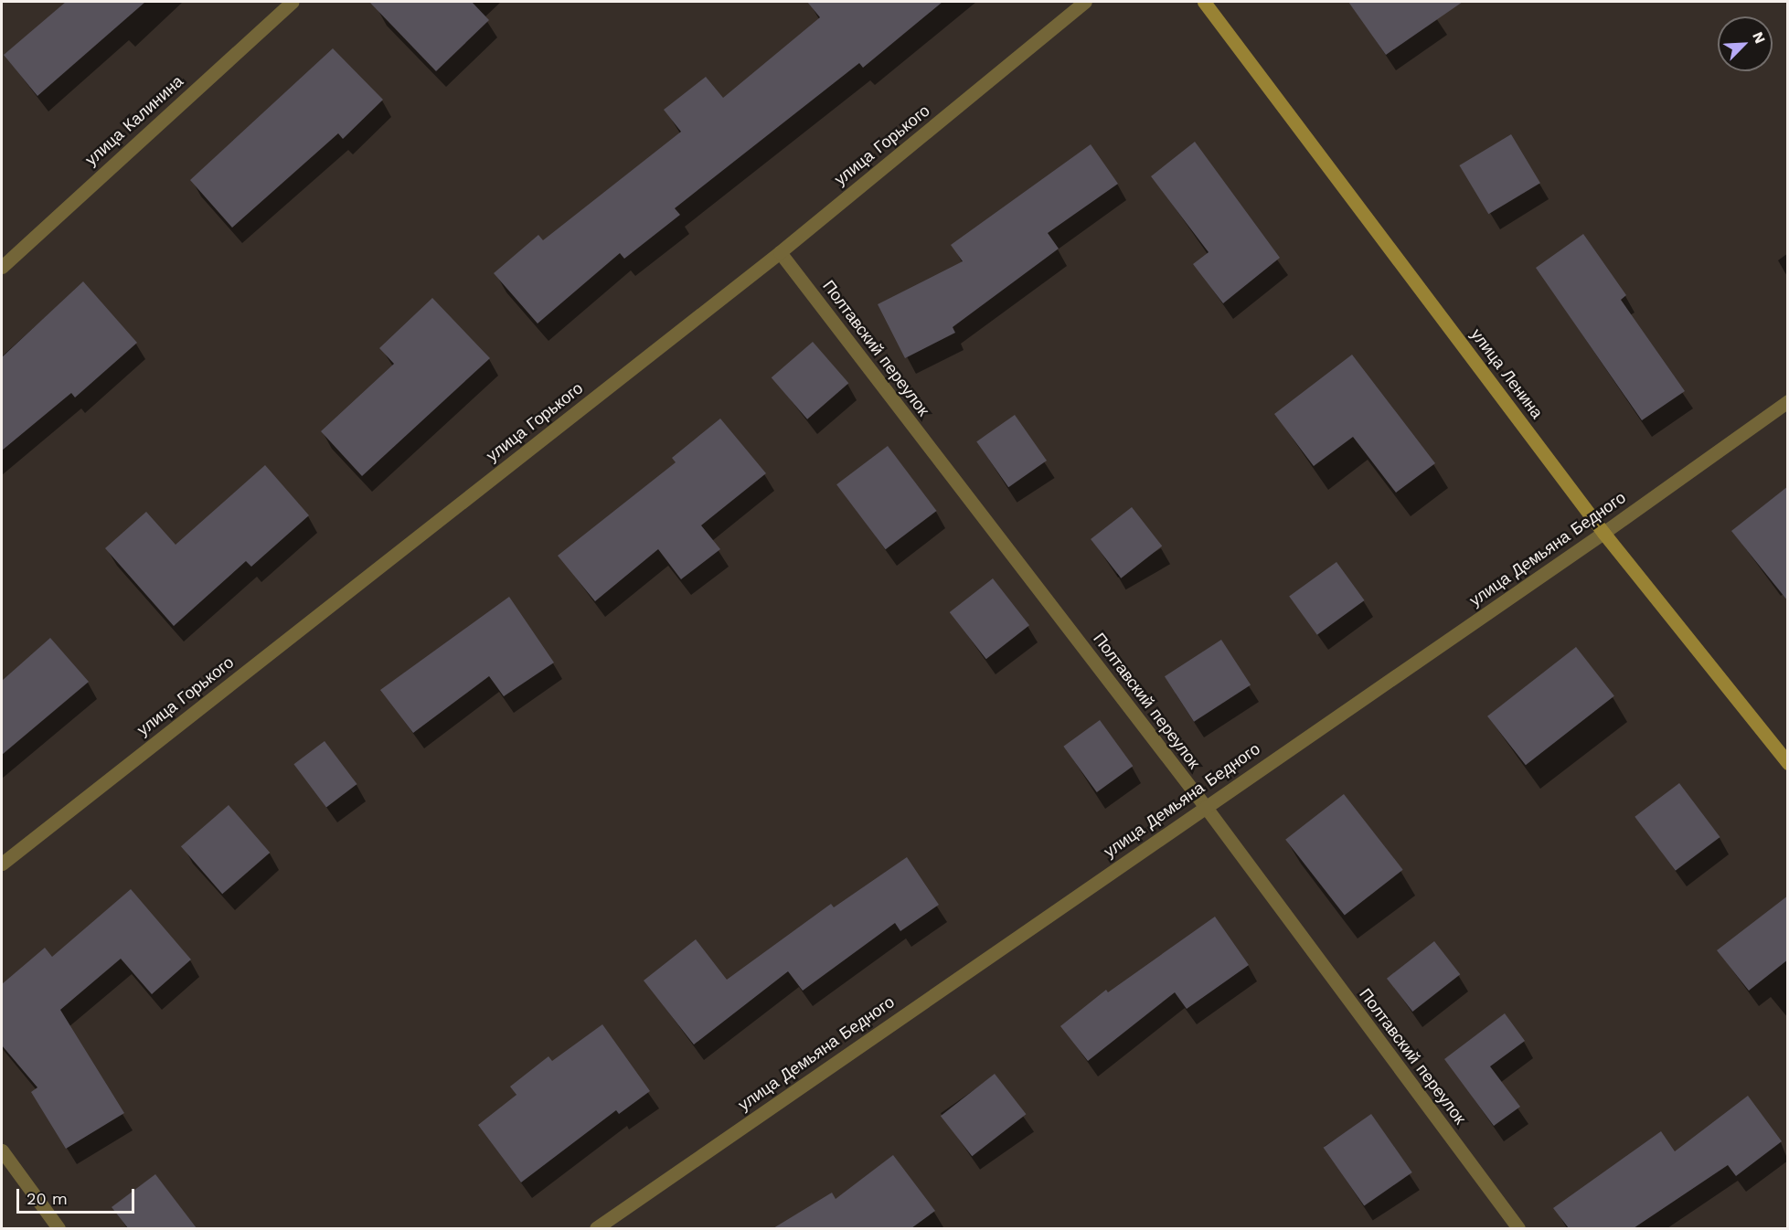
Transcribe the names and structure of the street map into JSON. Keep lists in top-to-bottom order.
{
  "streets": {
    "street": [
      "улица Калинина",
      "улица Горького",
      "Полтавский переулок",
      "улица Ленина",
      "улица Демьяна Бедного"
    ]
  },
  "crossings": [
    ["улица Горького", "Полтавский переулок"],
    ["Полтавский переулок", "улица Демьяна Бедного"],
    ["улица Ленина", "улица Демьяна Бедного"]
  ],
  "scale_bar": "20 m",
  "north": "top right"
}
